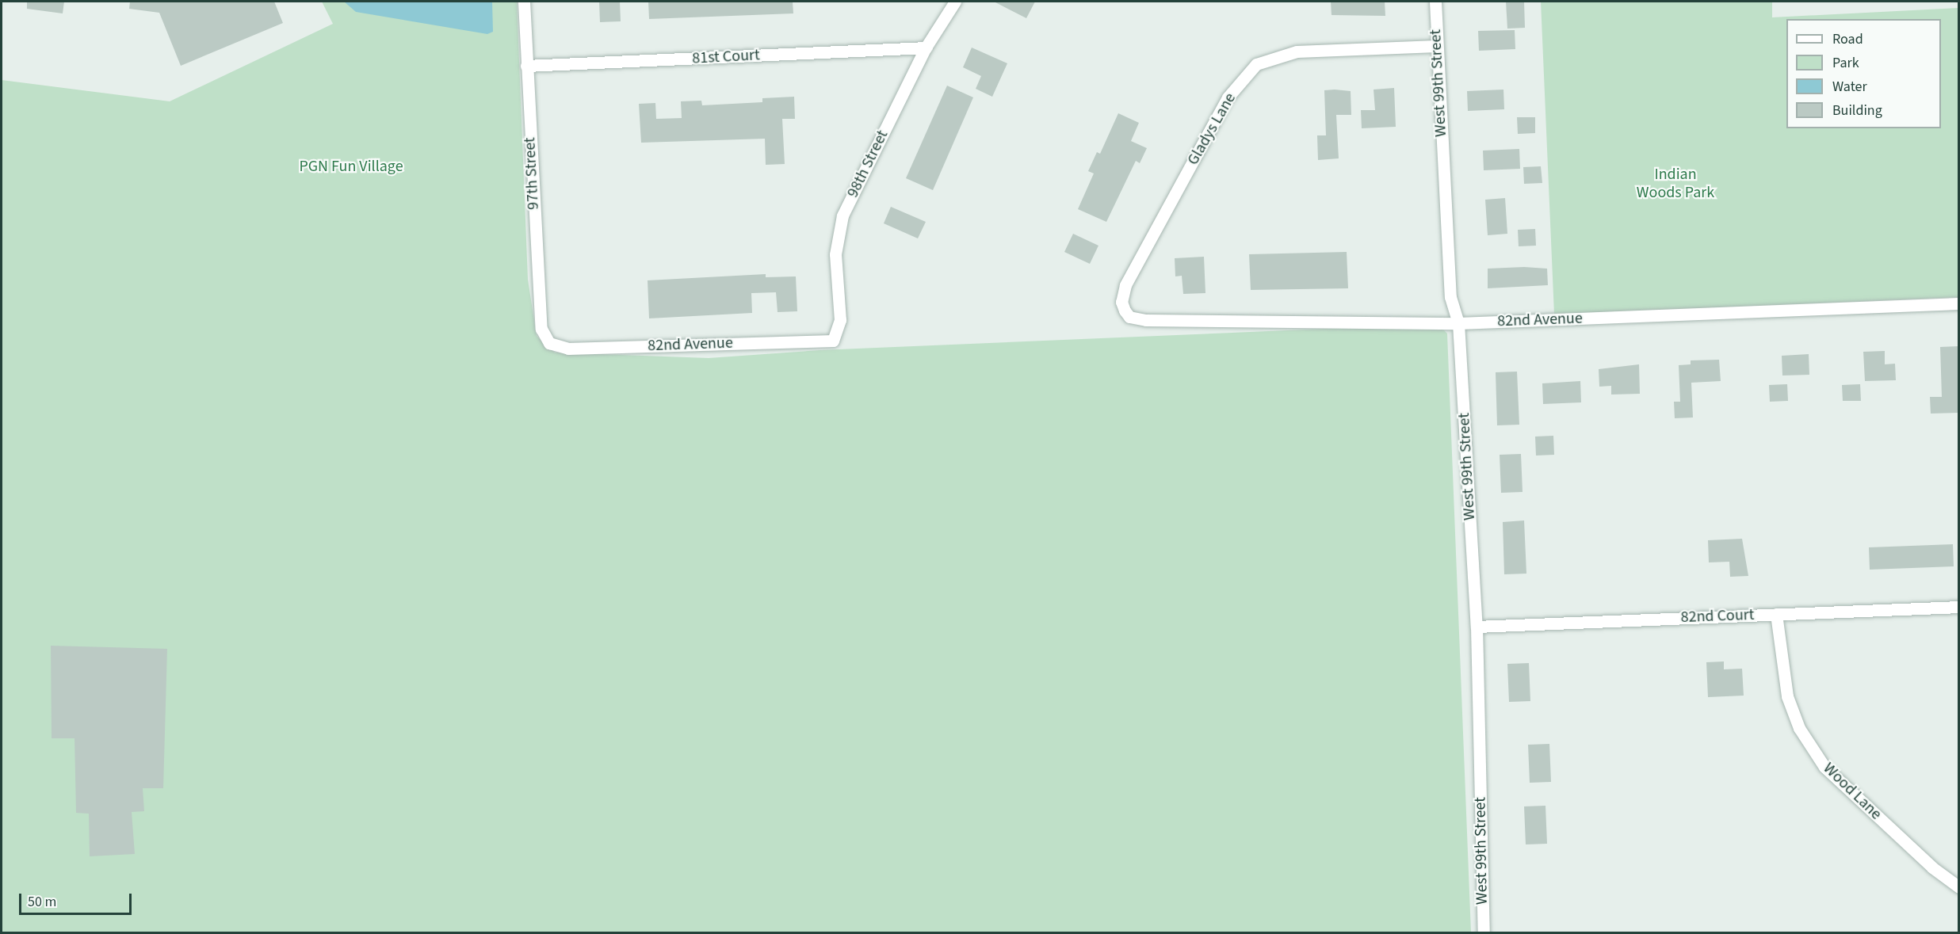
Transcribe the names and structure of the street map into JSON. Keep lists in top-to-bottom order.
{
  "streets": {
    "street": [
      "81st Court",
      "West 99th Street",
      "Gladys Lane",
      "98th Street",
      "97th Street",
      "82nd Avenue",
      "82nd Court",
      "Wood Lane"
    ]
  },
  "crossings": [
    ["81st Court", "98th Street"],
    ["81st Court", "97th Street"],
    ["West 99th Street", "Gladys Lane"],
    ["West 99th Street", "82nd Avenue"],
    ["West 99th Street", "82nd Court"],
    ["Gladys Lane", "82nd Avenue"],
    ["98th Street", "82nd Avenue"],
    ["97th Street", "82nd Avenue"],
    ["82nd Court", "Wood Lane"]
  ],
  "parks": ["PGN Fun Village", "Indian Woods Park"],
  "legend": [
    "Road",
    "Park",
    "Water",
    "Building"
  ],
  "scale_bar": "50 m"
}
